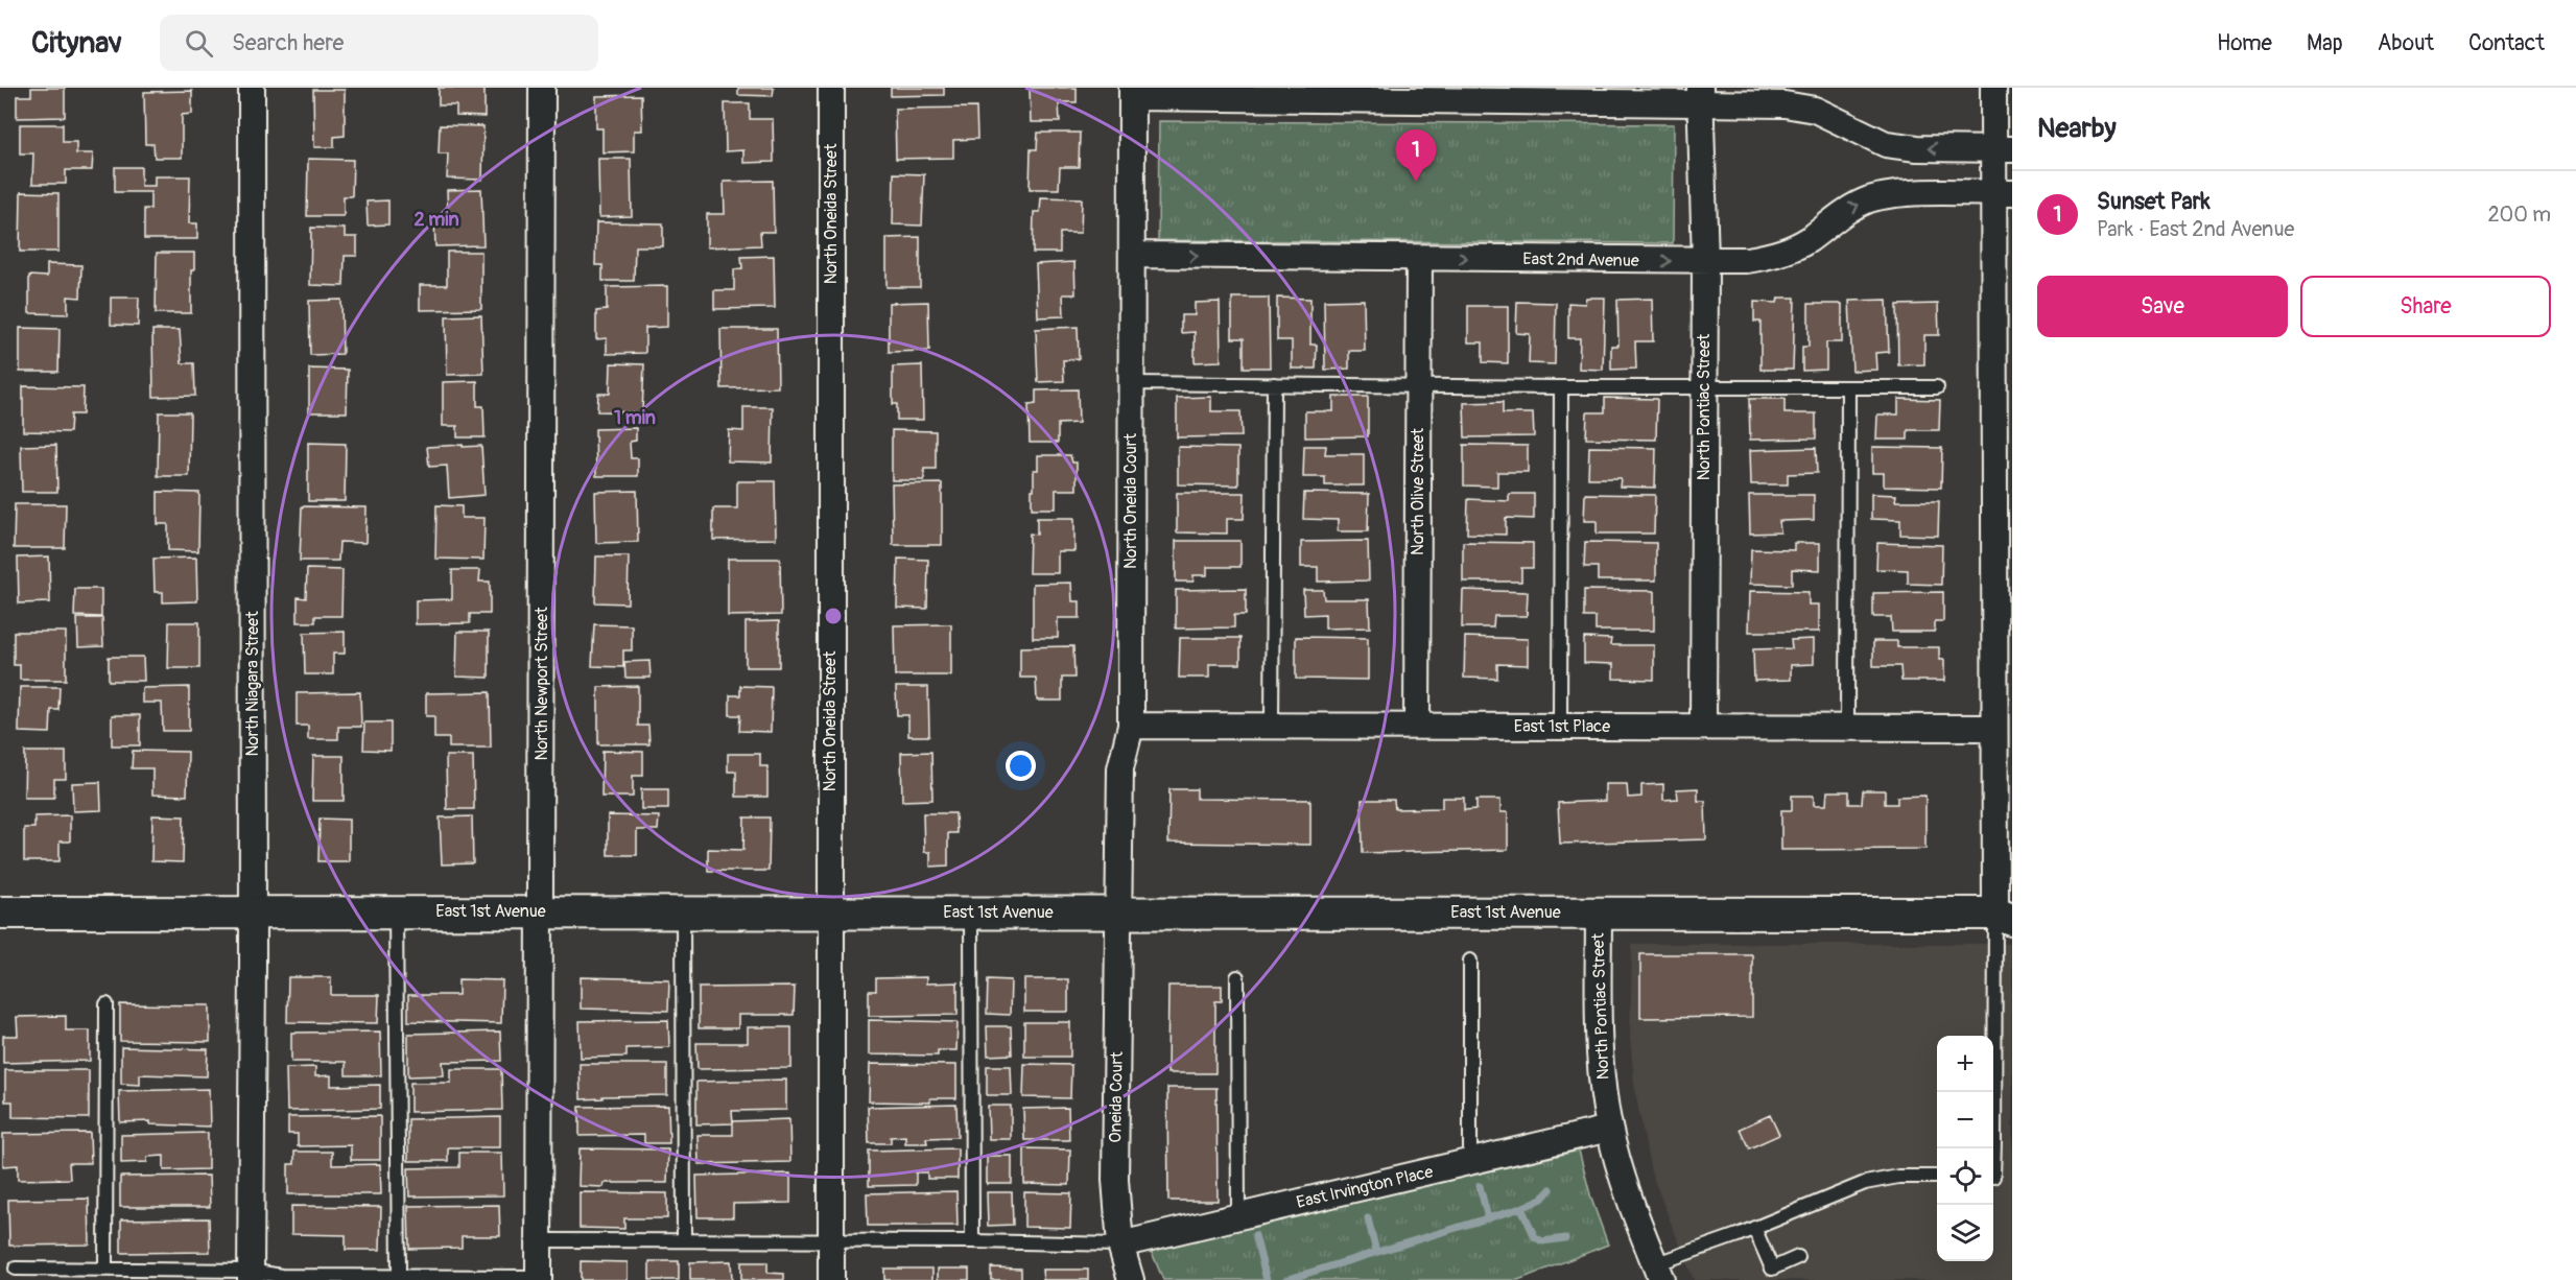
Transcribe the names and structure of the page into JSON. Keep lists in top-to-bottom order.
{
  "streets": {
    "street": [
      "North Oneida Street",
      "East 2nd Avenue",
      "North Pontiac Street",
      "North Olive Street",
      "North Oneida Court",
      "North Niagara Street",
      "North Newport Street",
      "East 1st Place",
      "East 1st Avenue",
      "Oneida Court",
      "East Irvington Place"
    ]
  },
  "crossings": [
    ["North Oneida Street", "East 1st Avenue"],
    ["East 2nd Avenue", "North Pontiac Street"],
    ["East 2nd Avenue", "North Olive Street"],
    ["East 2nd Avenue", "North Oneida Court"],
    ["North Pontiac Street", "East 1st Place"],
    ["North Pontiac Street", "East 1st Avenue"],
    ["North Pontiac Street", "East Irvington Place"],
    ["North Olive Street", "East 1st Place"],
    ["North Oneida Court", "East 1st Place"],
    ["North Oneida Court", "East 1st Avenue"],
    ["North Oneida Court", "Oneida Court"],
    ["North Niagara Street", "East 1st Avenue"],
    ["North Newport Street", "East 1st Avenue"],
    ["East 1st Avenue", "Oneida Court"],
    ["Oneida Court", "East Irvington Place"]
  ],
  "page": {
    "header": "Citynav",
    "search": "Search here",
    "nav": [
      "Home",
      "Map",
      "About",
      "Contact"
    ],
    "heading": "Nearby",
    "pins": "1",
    "list": [
      {
        "mark": "1",
        "name": "Sunset Park",
        "note": "Park · East 2nd Avenue",
        "value": "200 m"
      }
    ],
    "buttons": ["Save", "Share"],
    "map_buttons": ["+", "−"]
  },
  "rings": ["2 min", "1 min"]
}
